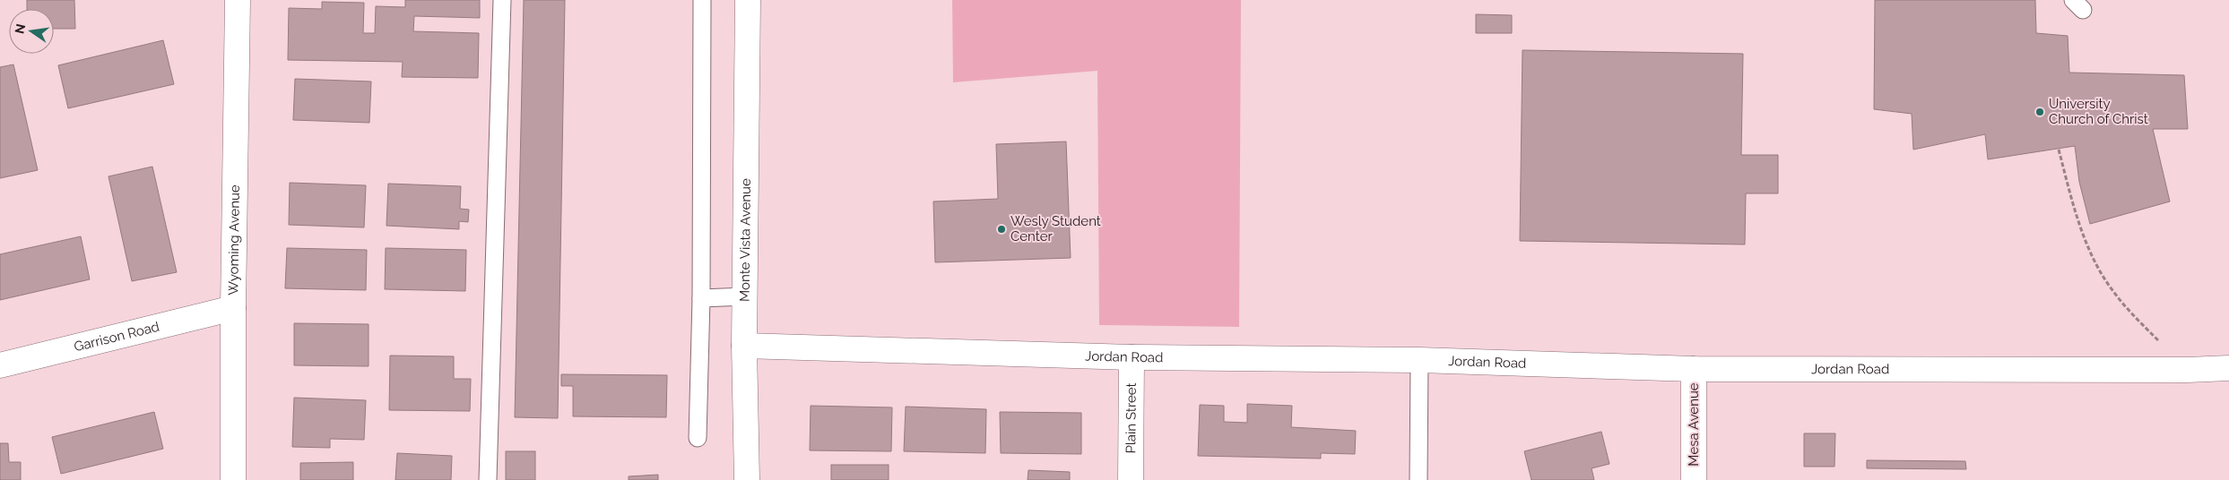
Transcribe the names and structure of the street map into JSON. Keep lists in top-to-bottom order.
{
  "streets": {
    "street": [
      "Wyoming Avenue",
      "Monte Vista Avenue",
      "Garrison Road",
      "Jordan Road",
      "Plain Street",
      "Mesa Avenue"
    ]
  },
  "crossings": [
    ["Wyoming Avenue", "Garrison Road"],
    ["Monte Vista Avenue", "Jordan Road"],
    ["Jordan Road", "Plain Street"],
    ["Jordan Road", "Mesa Avenue"]
  ],
  "places": ["University Church of Christ", "Wesly Student Center"],
  "north": "left"
}
